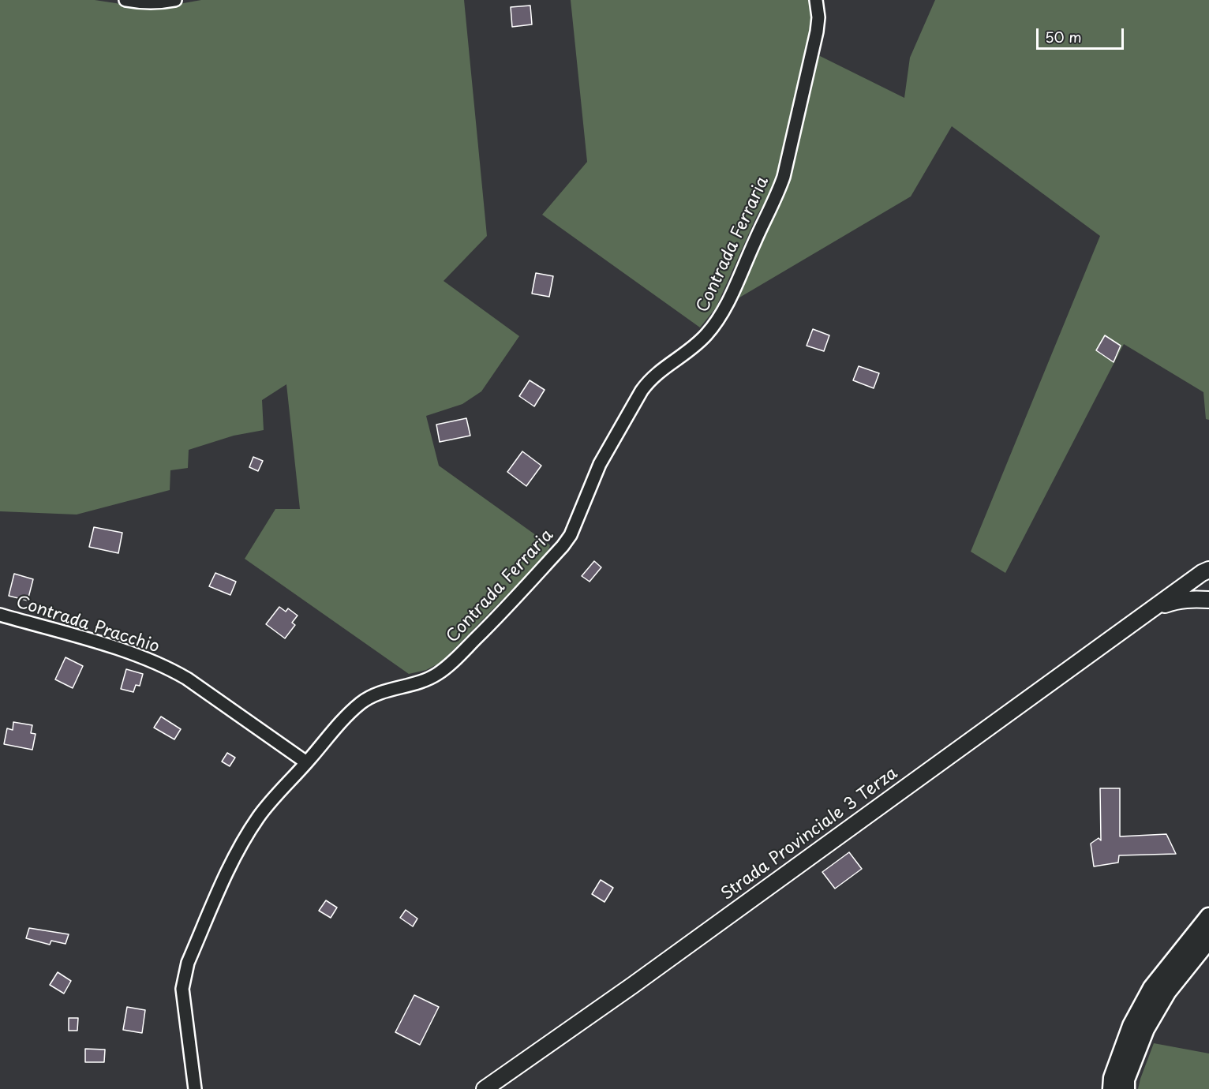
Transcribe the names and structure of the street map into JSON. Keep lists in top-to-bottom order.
{
  "streets": {
    "street": ["Contrada Ferraria", "Contrada Pracchio", "Strada Provinciale 3 Terza"]
  },
  "crossings": [
    ["Contrada Ferraria", "Contrada Pracchio"]
  ],
  "scale_bar": "50 m"
}
